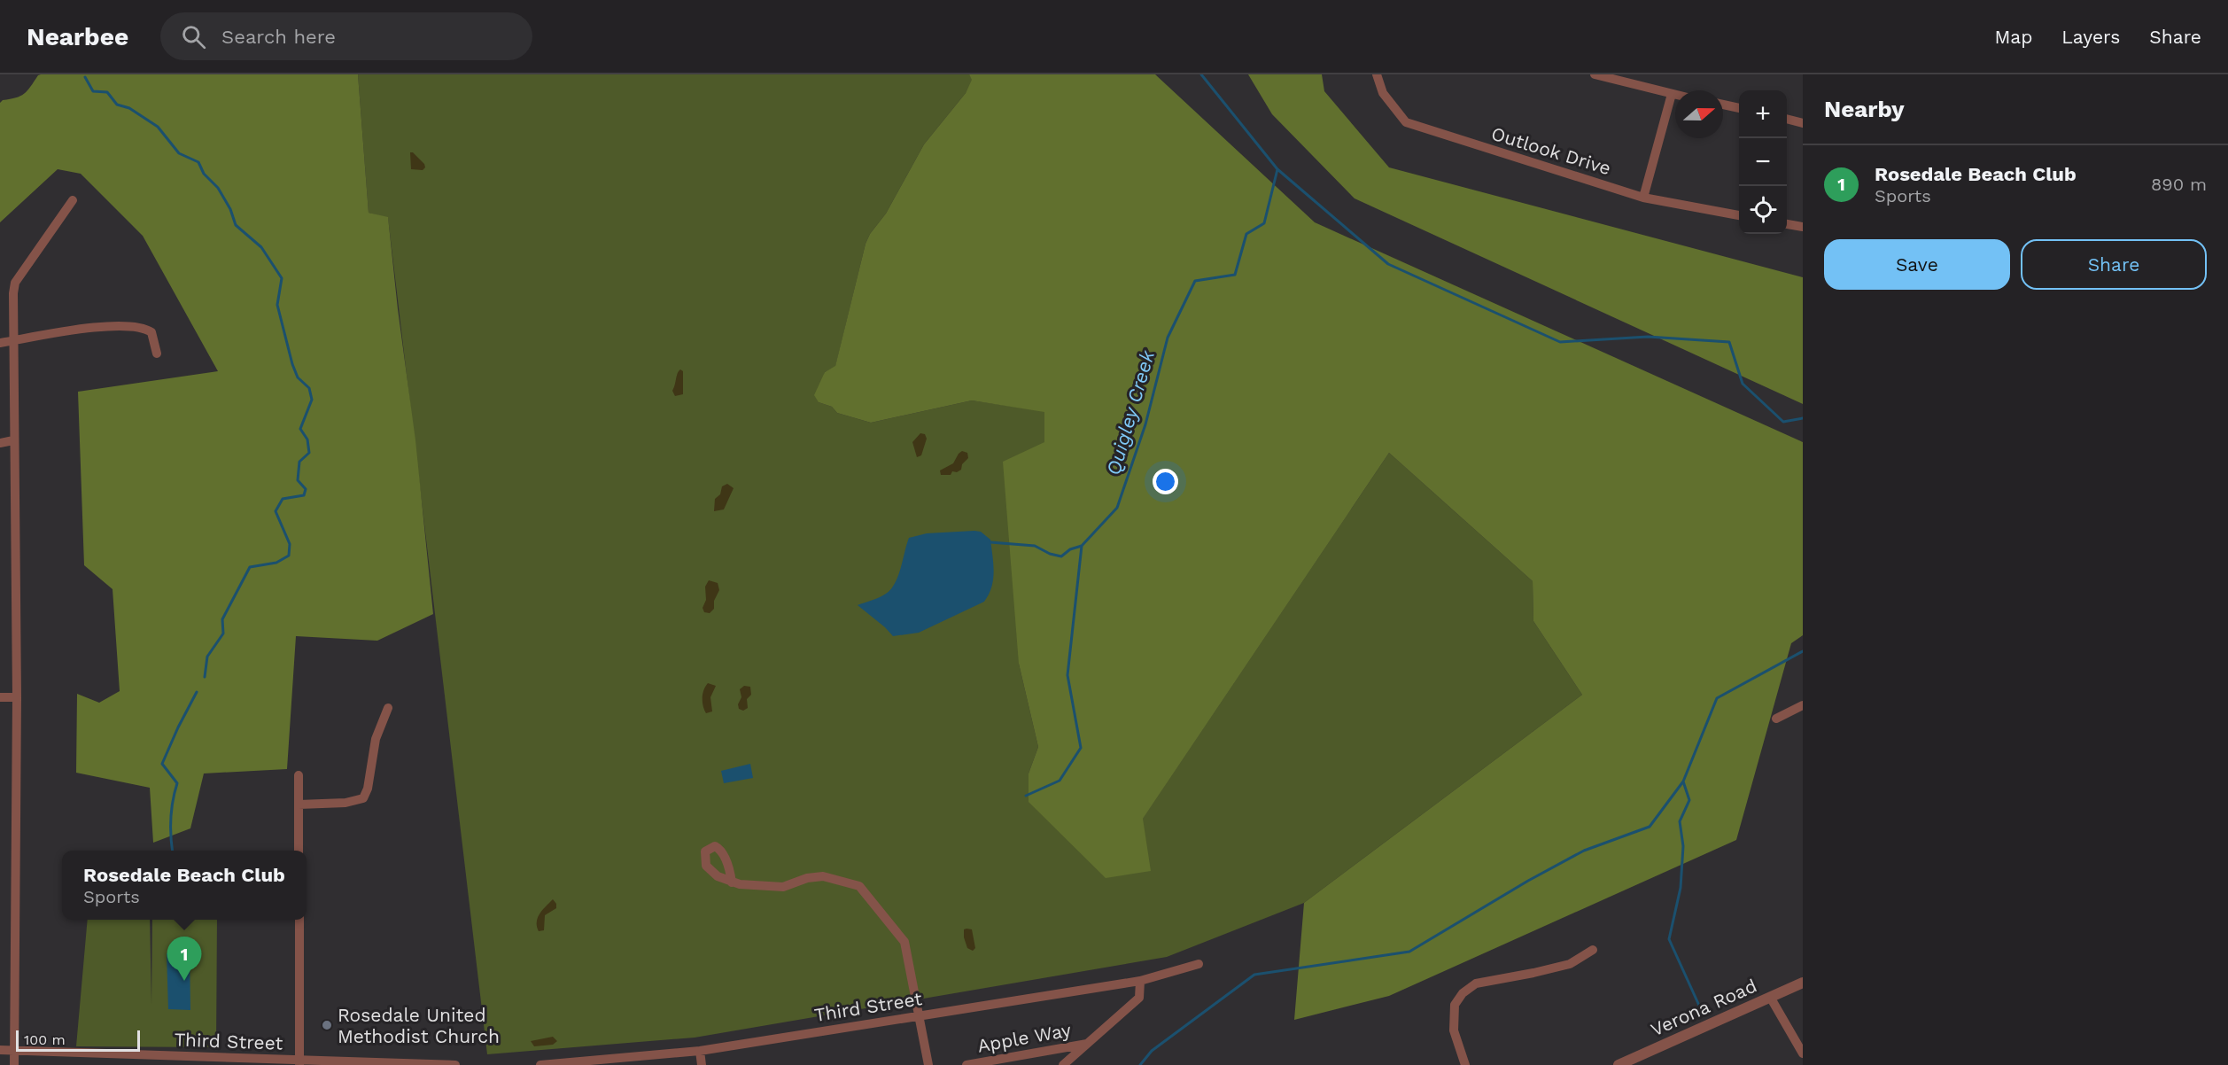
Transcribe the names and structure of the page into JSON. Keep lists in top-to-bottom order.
{
  "streets": {
    "street": [
      "Outlook Drive",
      "Third Street",
      "Verona Road",
      "Apple Way"
    ]
  },
  "water": ["Quigley Creek"],
  "places": ["Rosedale United Methodist Church"],
  "scale_bar": "100 m",
  "north": "right",
  "page": {
    "header": "Nearbee",
    "search": "Search here",
    "nav": ["Map", "Layers", "Share"],
    "heading": "Nearby",
    "map_buttons": ["+", "−"],
    "list": [
      {
        "mark": "1",
        "name": "Rosedale Beach Club",
        "note": "Sports",
        "value": "890 m"
      }
    ],
    "buttons": ["Save", "Share"],
    "popup": ["Rosedale Beach Club", "Sports"],
    "pins": "1",
    "scale": "100 m"
  }
}
